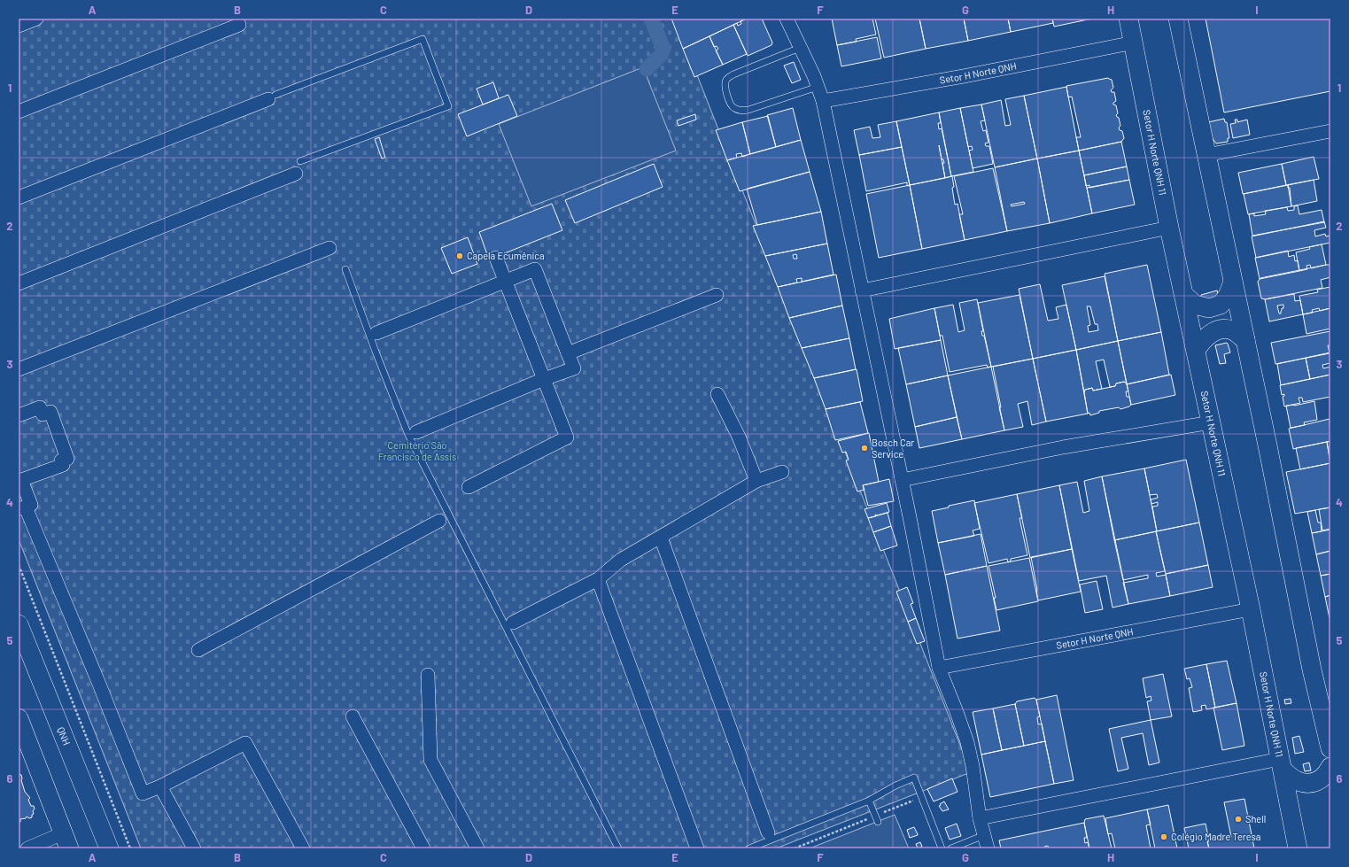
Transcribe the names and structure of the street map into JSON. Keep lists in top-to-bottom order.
{
  "streets": {
    "street": ["Setor H Norte QNH", "Setor H Norte QNH 11", "QNH"]
  },
  "crossings": [
    ["Setor H Norte QNH", "Setor H Norte QNH 11"]
  ],
  "parks": ["Cemitério São Francisco de Assis"],
  "places": [
    "Capela Ecumênica",
    "Bosch Car Service",
    "Shell",
    "Colégio Madre Teresa"
  ],
  "grid": {
    "columns": [
      "A",
      "B",
      "C",
      "D",
      "E",
      "F",
      "G",
      "H",
      "I"
    ],
    "rows": [
      "1",
      "2",
      "3",
      "4",
      "5",
      "6"
    ]
  }
}
